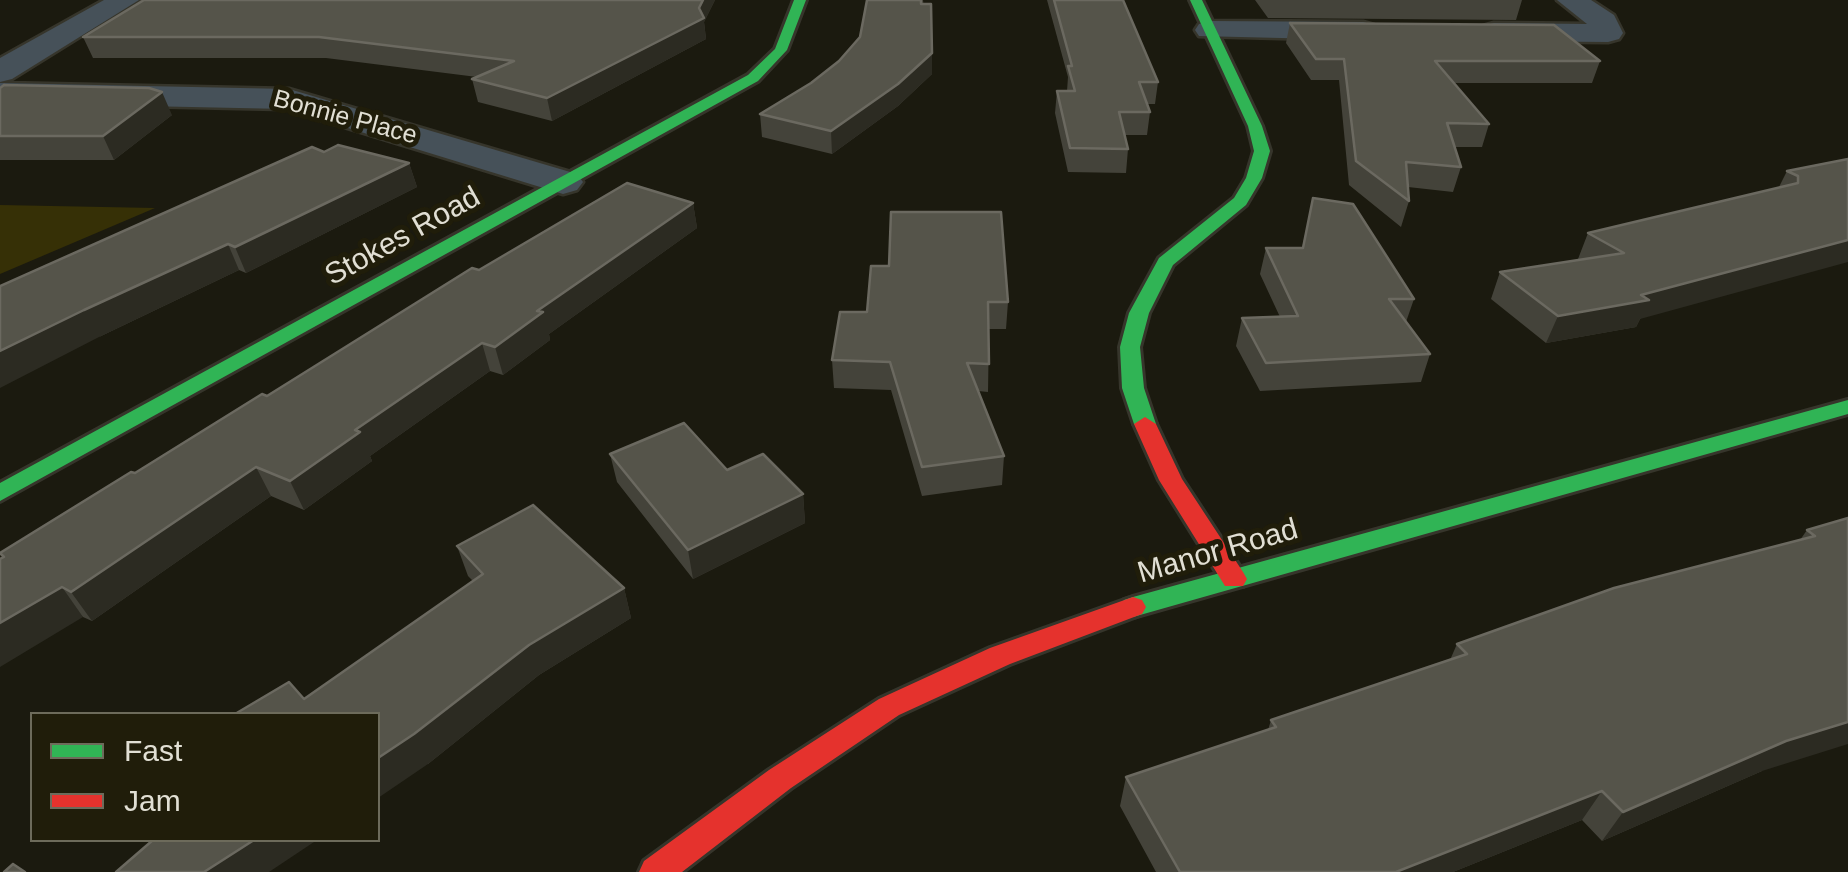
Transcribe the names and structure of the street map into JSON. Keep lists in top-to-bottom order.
{
  "streets": {
    "street": ["Bonnie Place", "Stokes Road", "Manor Road"]
  },
  "crossings": [
    ["Bonnie Place", "Stokes Road"]
  ],
  "legend": ["Fast", "Jam"]
}
